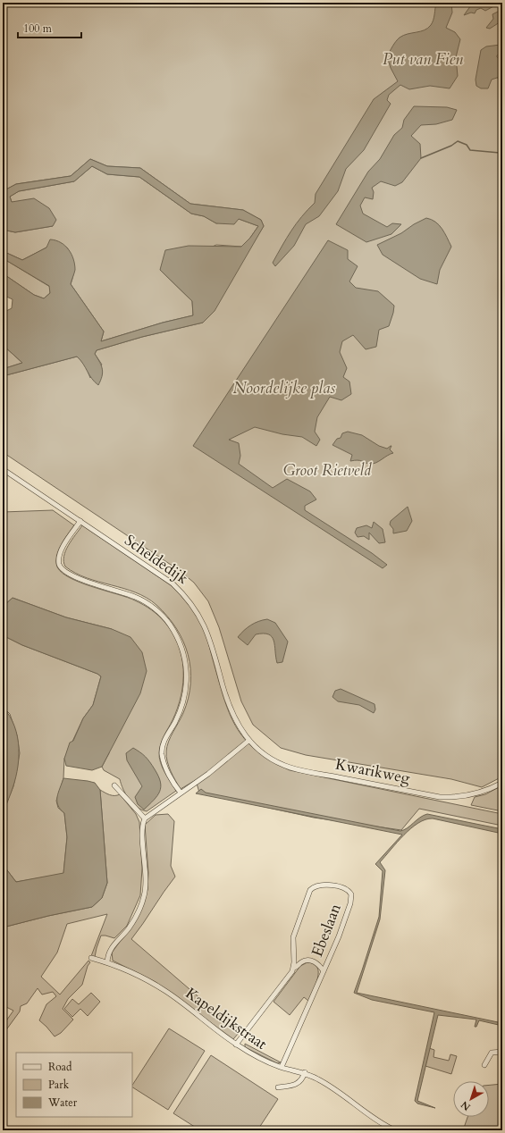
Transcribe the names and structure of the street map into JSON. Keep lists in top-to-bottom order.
{
  "streets": {
    "street": [
      "Scheldedijk",
      "Kwarikweg",
      "Ebeslaan",
      "Kapeldijkstraat"
    ]
  },
  "crossings": [
    ["Scheldedijk", "Kwarikweg"],
    ["Ebeslaan", "Kapeldijkstraat"]
  ],
  "water": ["Put van Fien", "Noordelijke plas"],
  "parks": ["Groot Rietveld"],
  "legend": ["Road", "Park", "Water"],
  "scale_bar": "100 m",
  "north": "bottom left"
}
